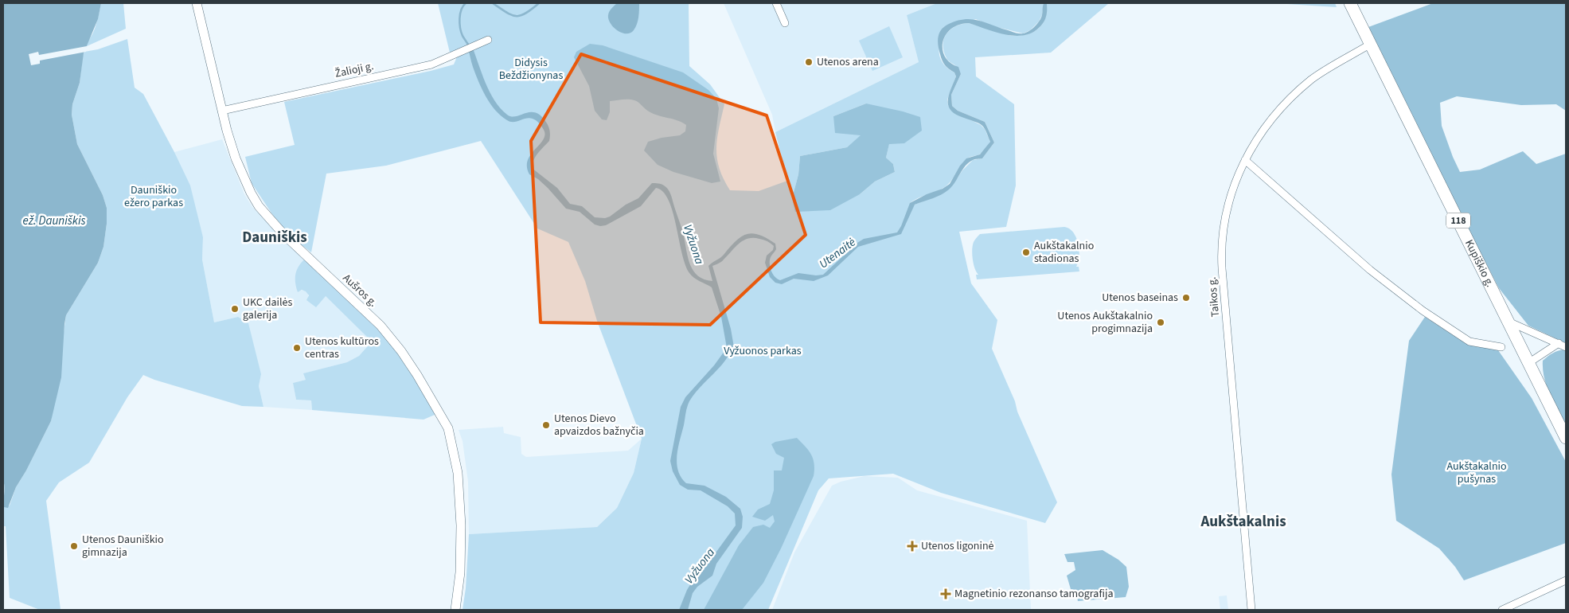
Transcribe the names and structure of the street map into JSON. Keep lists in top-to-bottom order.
{
  "streets": {
    "main road": ["118", "Kupiškio g."],
    "street": ["Žalioji g.", "Aušros g.", "Taikos g."]
  },
  "crossings": [
    ["Žalioji g.", "Aušros g."],
    ["Kupiškio g.", "Taikos g."]
  ],
  "districts": ["Dauniškis", "Aukštakalnis"],
  "water": ["ež. Dauniškis", "Vyžuona", "Utenaitė"],
  "parks": [
    "Didysis Beždžionynas",
    "Dauniškio ežero parkas",
    "Vyžuonos parkas",
    "Aukštakalnio pušynas"
  ],
  "places": {
    "other": [
      "Utenos arena",
      "Aukštakalnio stadionas",
      "Utenos baseinas",
      "UKC dailės galerija",
      "Utenos Aukštakalnio progimnazija",
      "Utenos kultūros centras",
      "Utenos Dievo apvaizdos bažnyčia",
      "Utenos Dauniškio gimnazija"
    ],
    "health": ["Utenos ligoninė", "Magnetinio rezonanso tamografija"]
  }
}
